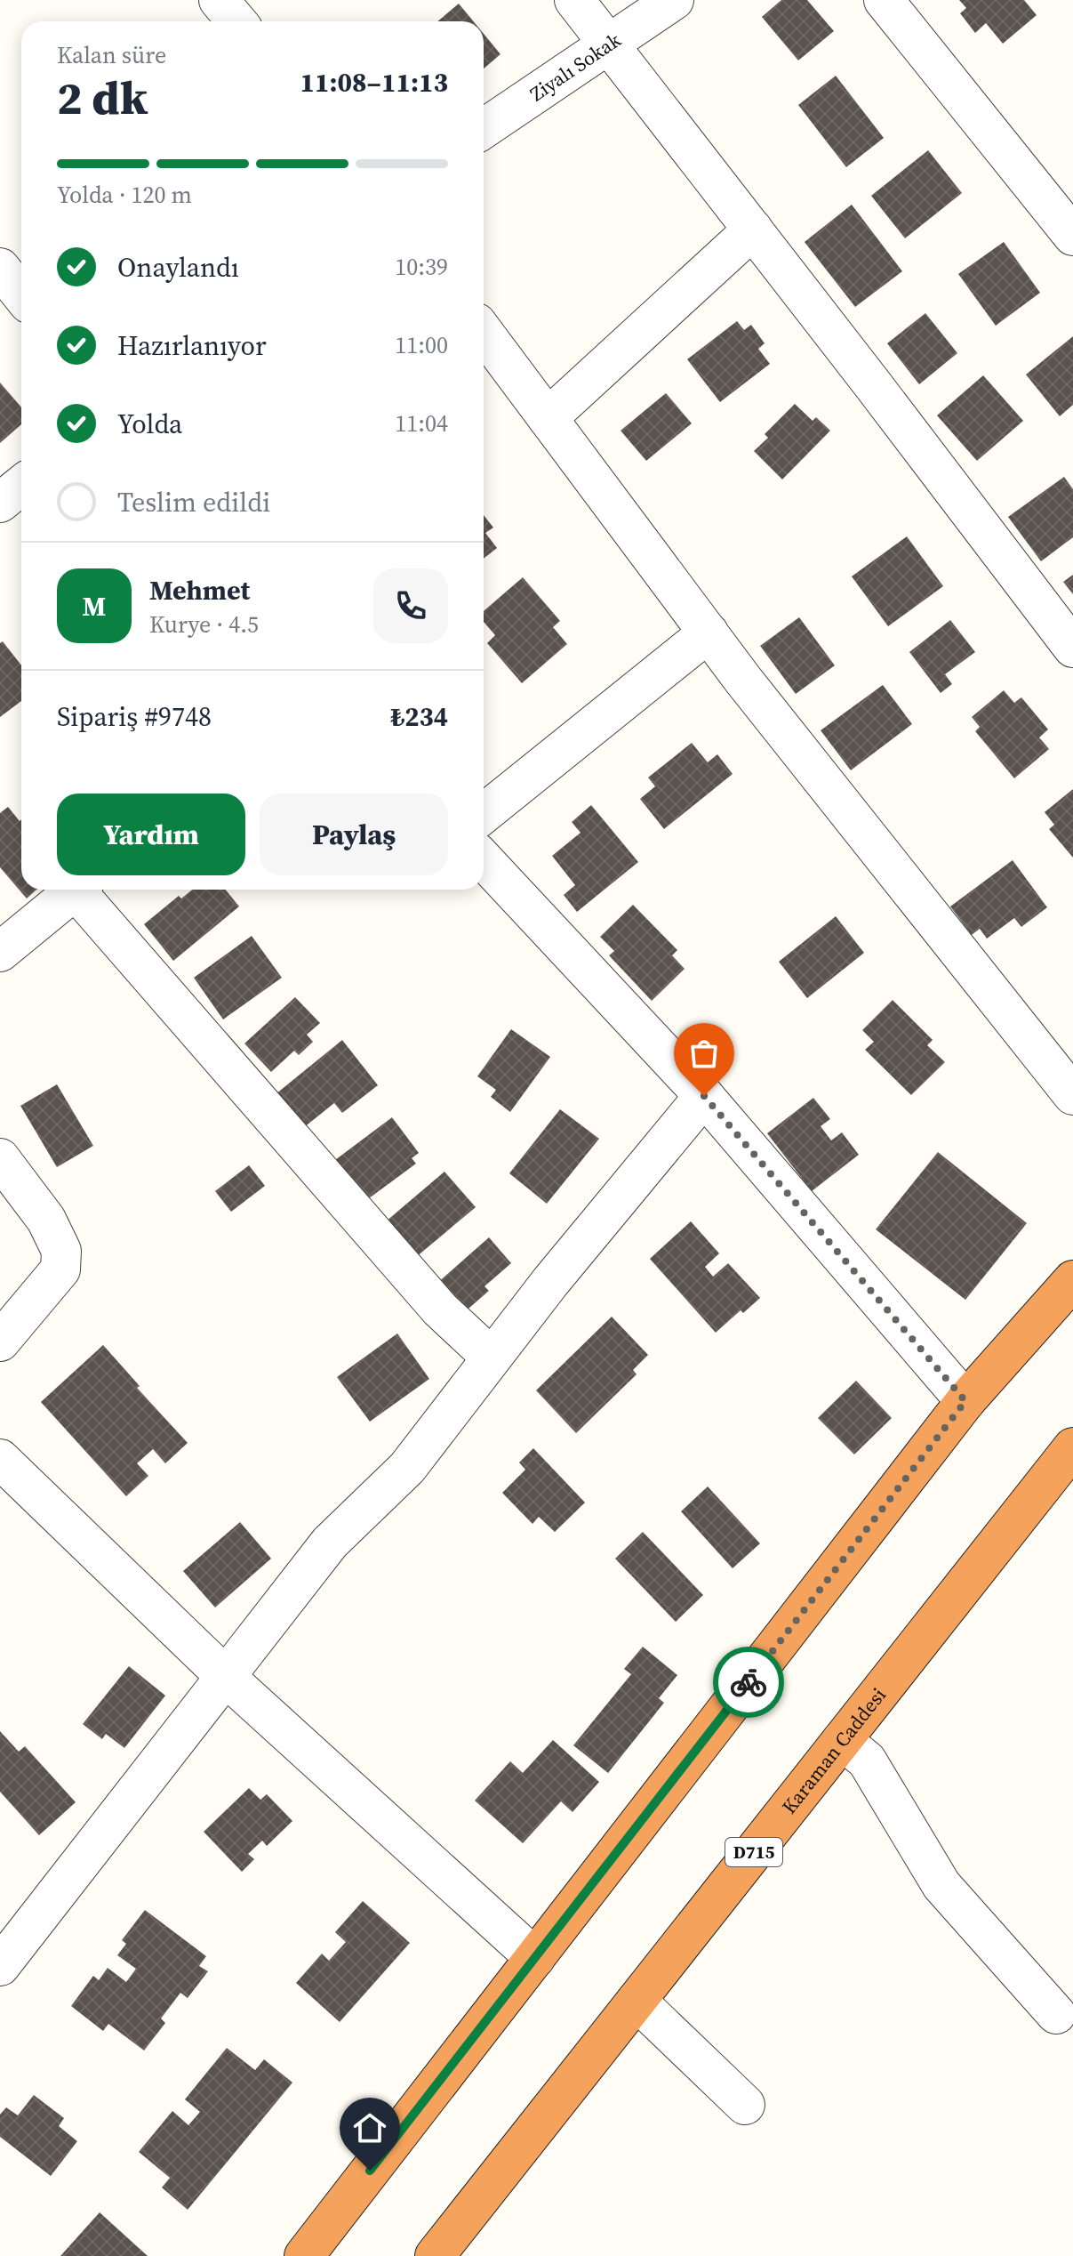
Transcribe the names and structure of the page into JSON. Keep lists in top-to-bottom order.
{
  "streets": {
    "highway": ["Karaman Caddesi", "D715"],
    "street": ["Ziyalı Sokak"]
  },
  "page": {
    "heading": ["2 dk", "Kalan süre", "11:08–11:13"],
    "panel": [
      "Mehmet",
      "Kurye · 4.5",
      "Sipariş #9748",
      "₺234"
    ],
    "bar": "Yolda · 120 m",
    "list": [
      ["Onaylandı", "10:39"],
      ["Hazırlanıyor", "11:00"],
      ["Yolda", "11:04"],
      "Teslim edildi"
    ],
    "round": "M",
    "buttons": ["Yardım", "Paylaş"]
  }
}
